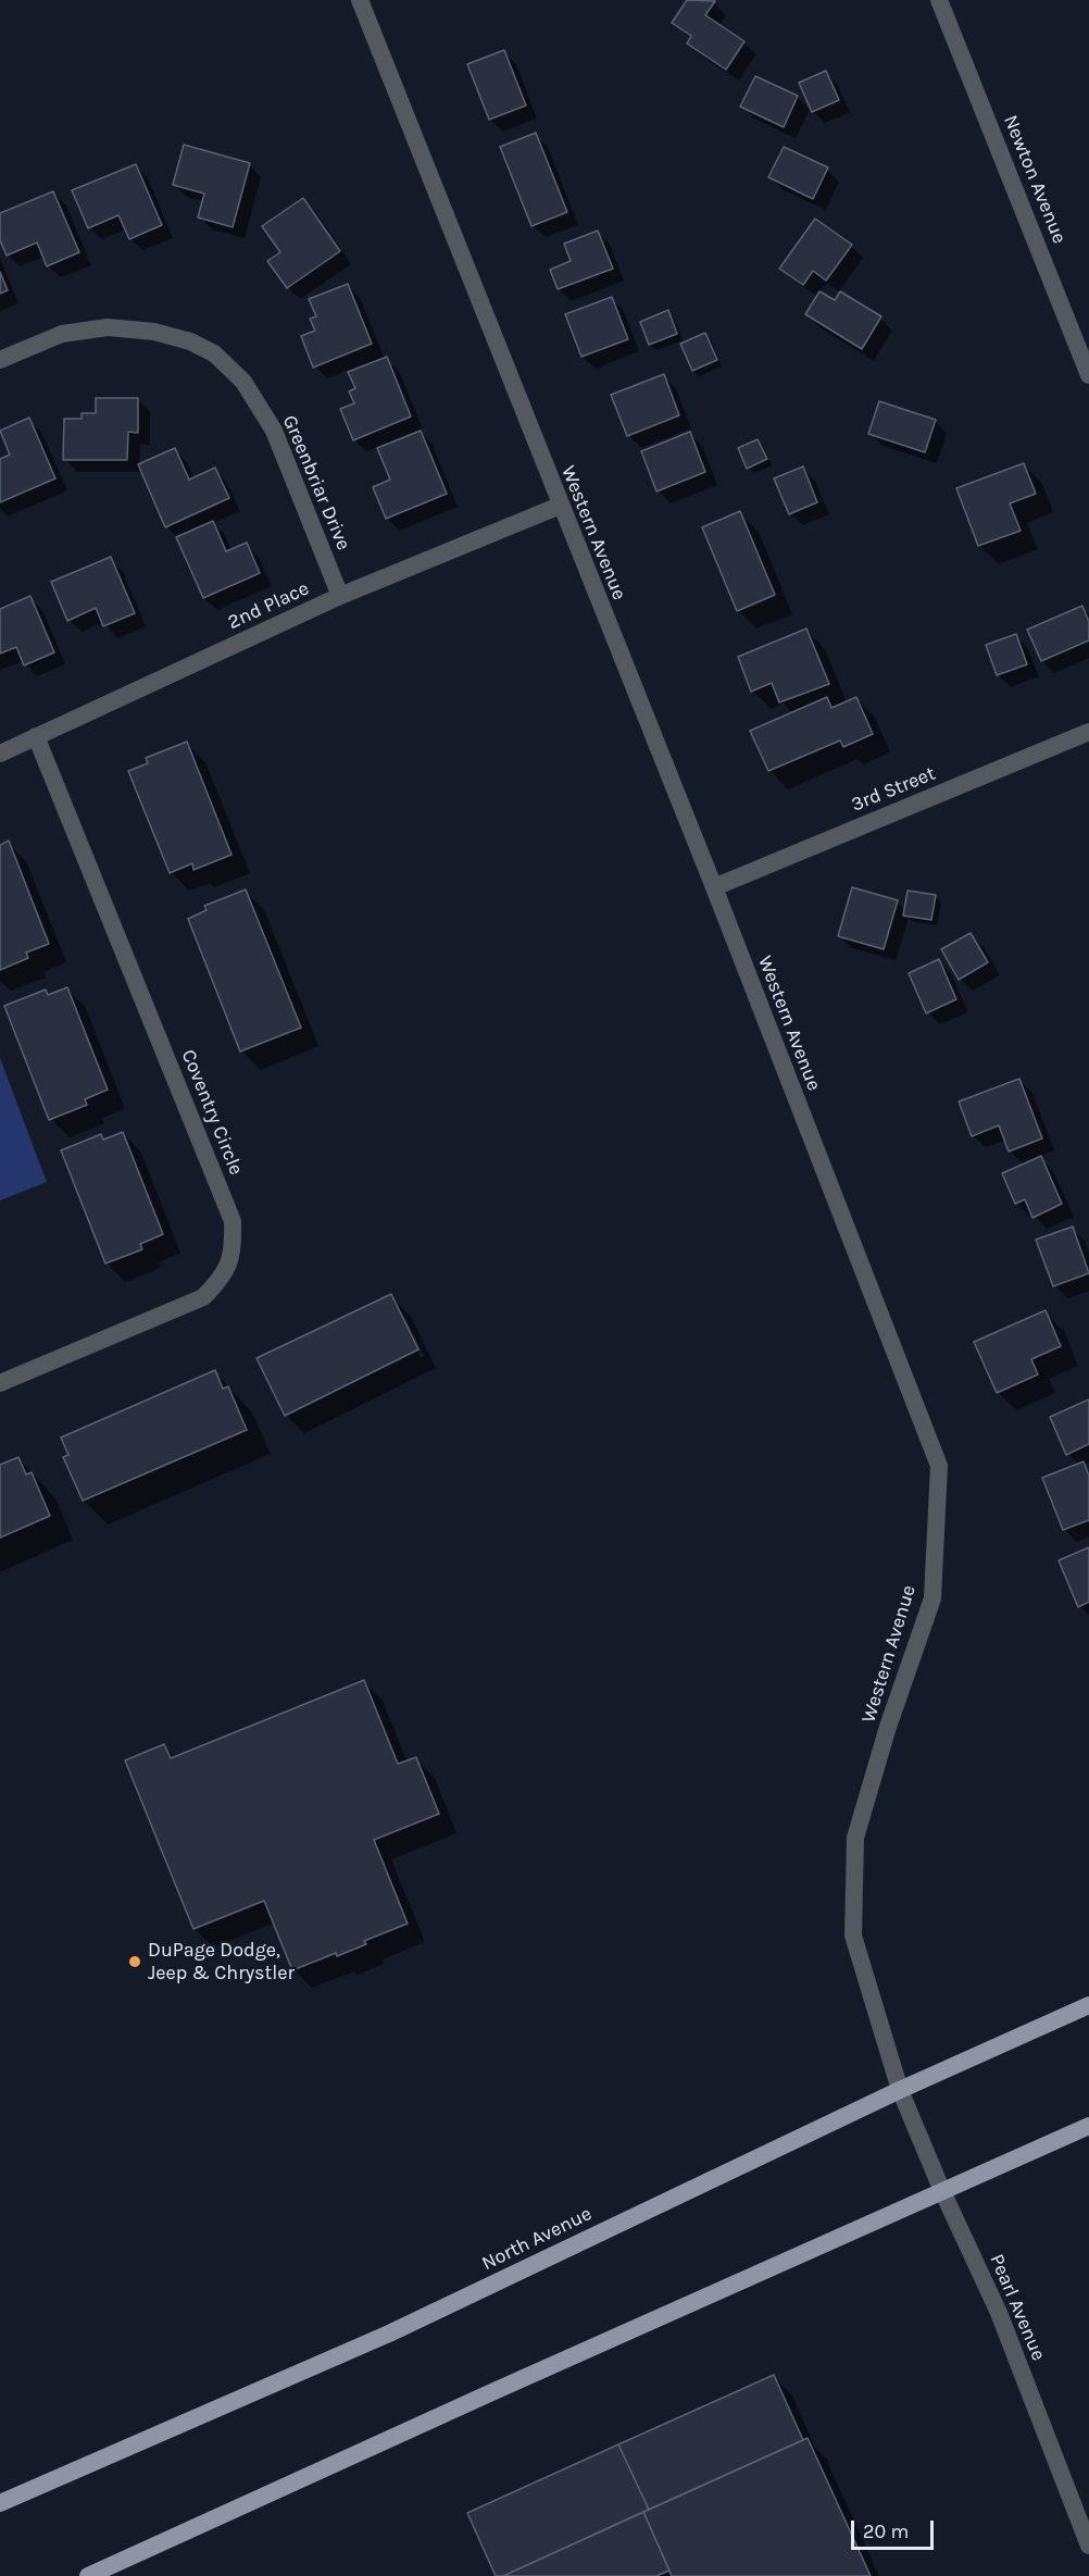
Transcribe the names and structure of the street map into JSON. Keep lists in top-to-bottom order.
{
  "streets": {
    "main road": ["North Avenue"],
    "street": [
      "Newton Avenue",
      "Greenbriar Drive",
      "Western Avenue",
      "2nd Place",
      "3rd Street",
      "Coventry Circle",
      "Pearl Avenue"
    ]
  },
  "crossings": [
    ["Greenbriar Drive", "2nd Place"],
    ["Western Avenue", "2nd Place"],
    ["Western Avenue", "3rd Street"],
    ["Western Avenue", "North Avenue"],
    ["Western Avenue", "Pearl Avenue"],
    ["2nd Place", "Coventry Circle"],
    ["North Avenue", "Pearl Avenue"]
  ],
  "places": ["DuPage Dodge, Jeep & Chrystler"],
  "scale_bar": "20 m"
}
